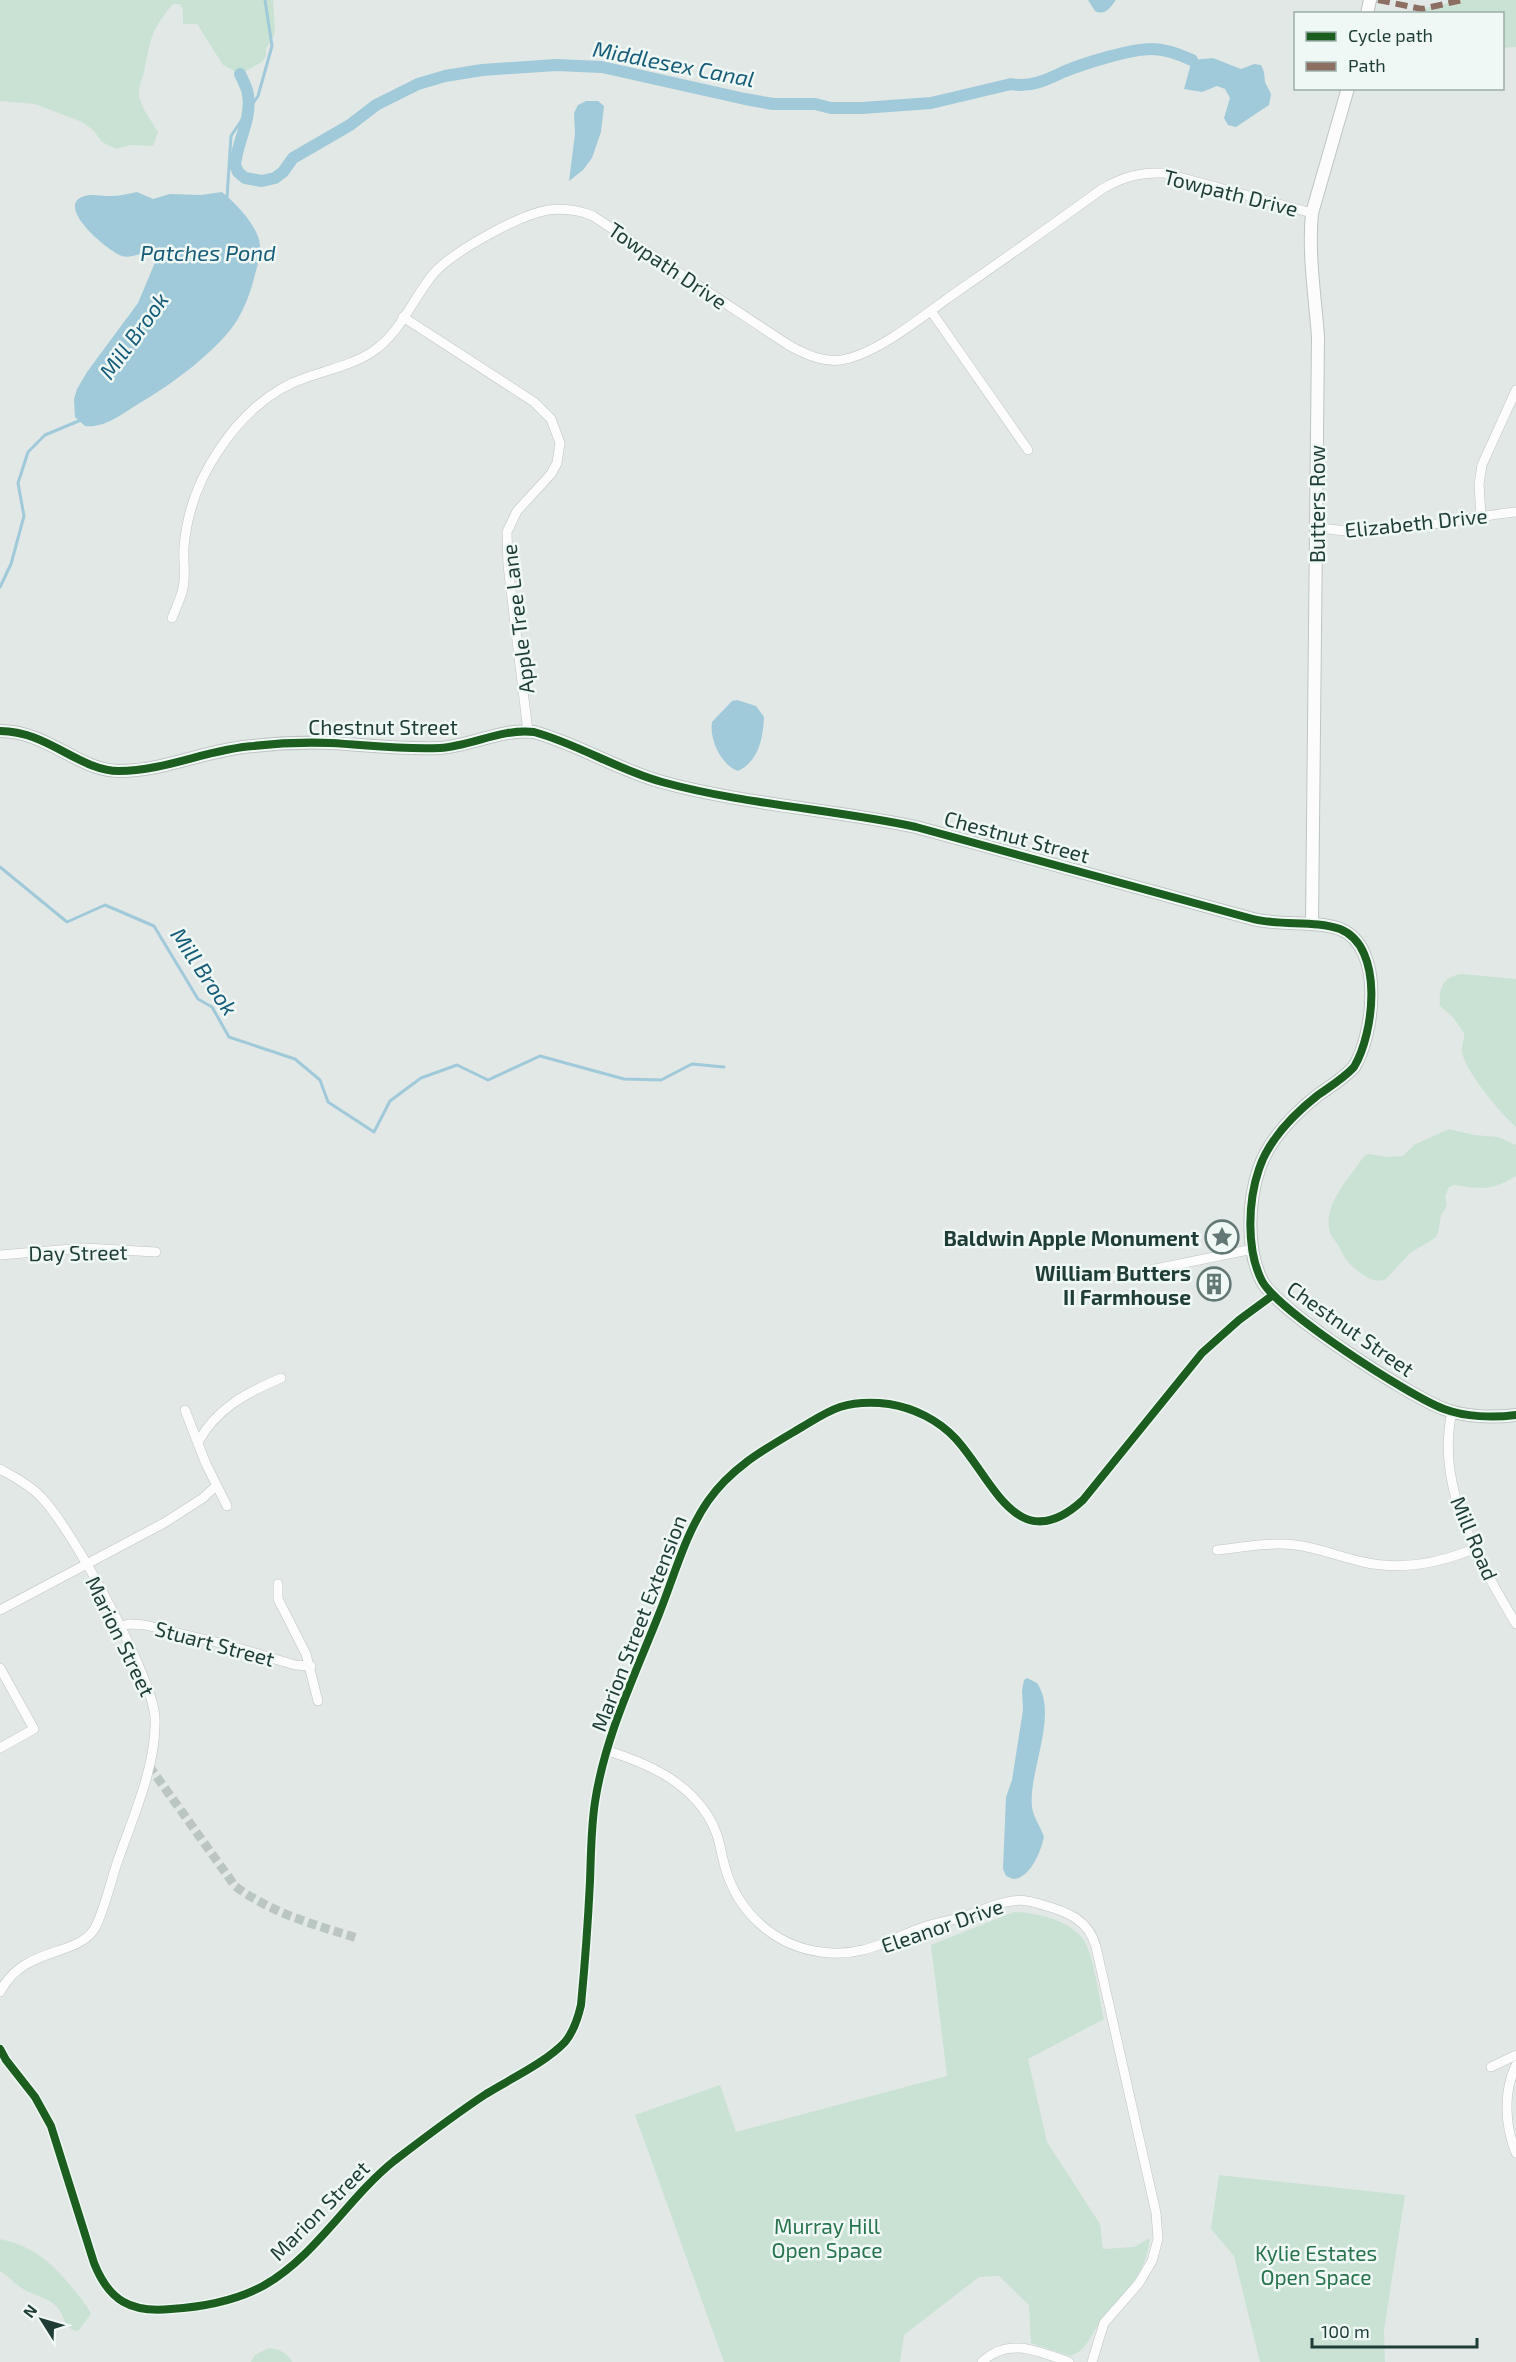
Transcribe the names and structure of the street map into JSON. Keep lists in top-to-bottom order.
{
  "streets": {
    "street": [
      "Towpath Drive",
      "Butters Row",
      "Elizabeth Drive",
      "Apple Tree Lane",
      "Chestnut Street",
      "Day Street",
      "Mill Road",
      "Marion Street Extension",
      "Marion Street",
      "Stuart Street",
      "Eleanor Drive"
    ]
  },
  "crossings": [
    ["Towpath Drive", "Butters Row"],
    ["Towpath Drive", "Apple Tree Lane"],
    ["Butters Row", "Elizabeth Drive"],
    ["Butters Row", "Chestnut Street"],
    ["Apple Tree Lane", "Chestnut Street"],
    ["Chestnut Street", "Mill Road"],
    ["Chestnut Street", "Marion Street Extension"],
    ["Marion Street Extension", "Marion Street"],
    ["Marion Street Extension", "Eleanor Drive"],
    ["Marion Street", "Stuart Street"]
  ],
  "water": ["Middlesex Canal", "Patches Pond", "Mill Brook"],
  "parks": ["Murray Hill Open Space", "Kylie Estates Open Space"],
  "places": {
    "place": ["Baldwin Apple Monument"],
    "building": ["William Butters II Farmhouse"]
  },
  "legend": ["Cycle path", "Path"],
  "scale_bar": "100 m",
  "north": "top left"
}
